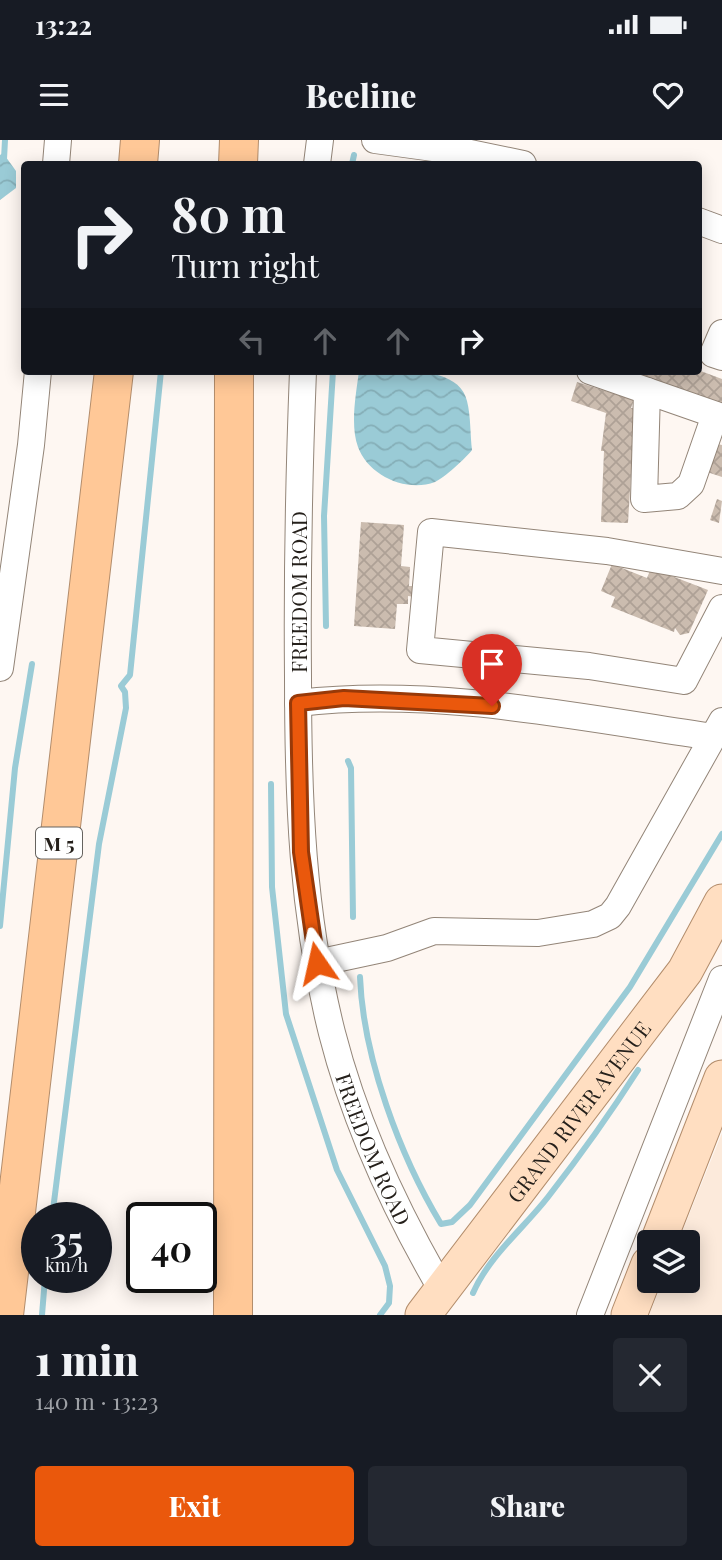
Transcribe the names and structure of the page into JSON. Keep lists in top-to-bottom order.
{
  "streets": {
    "highway": ["M 5"],
    "main road": ["GRAND RIVER AVENUE"],
    "street": ["FREEDOM ROAD"]
  },
  "crossings": [
    ["FREEDOM ROAD", "GRAND RIVER AVENUE"]
  ],
  "page": {
    "status": "13:22",
    "header": "Beeline",
    "turn": ["80 m", "Turn right"],
    "speed": "35 km/h",
    "limit": "40",
    "heading": ["1 min", "140 m · 13:23"],
    "buttons": ["Exit", "Share"]
  }
}
